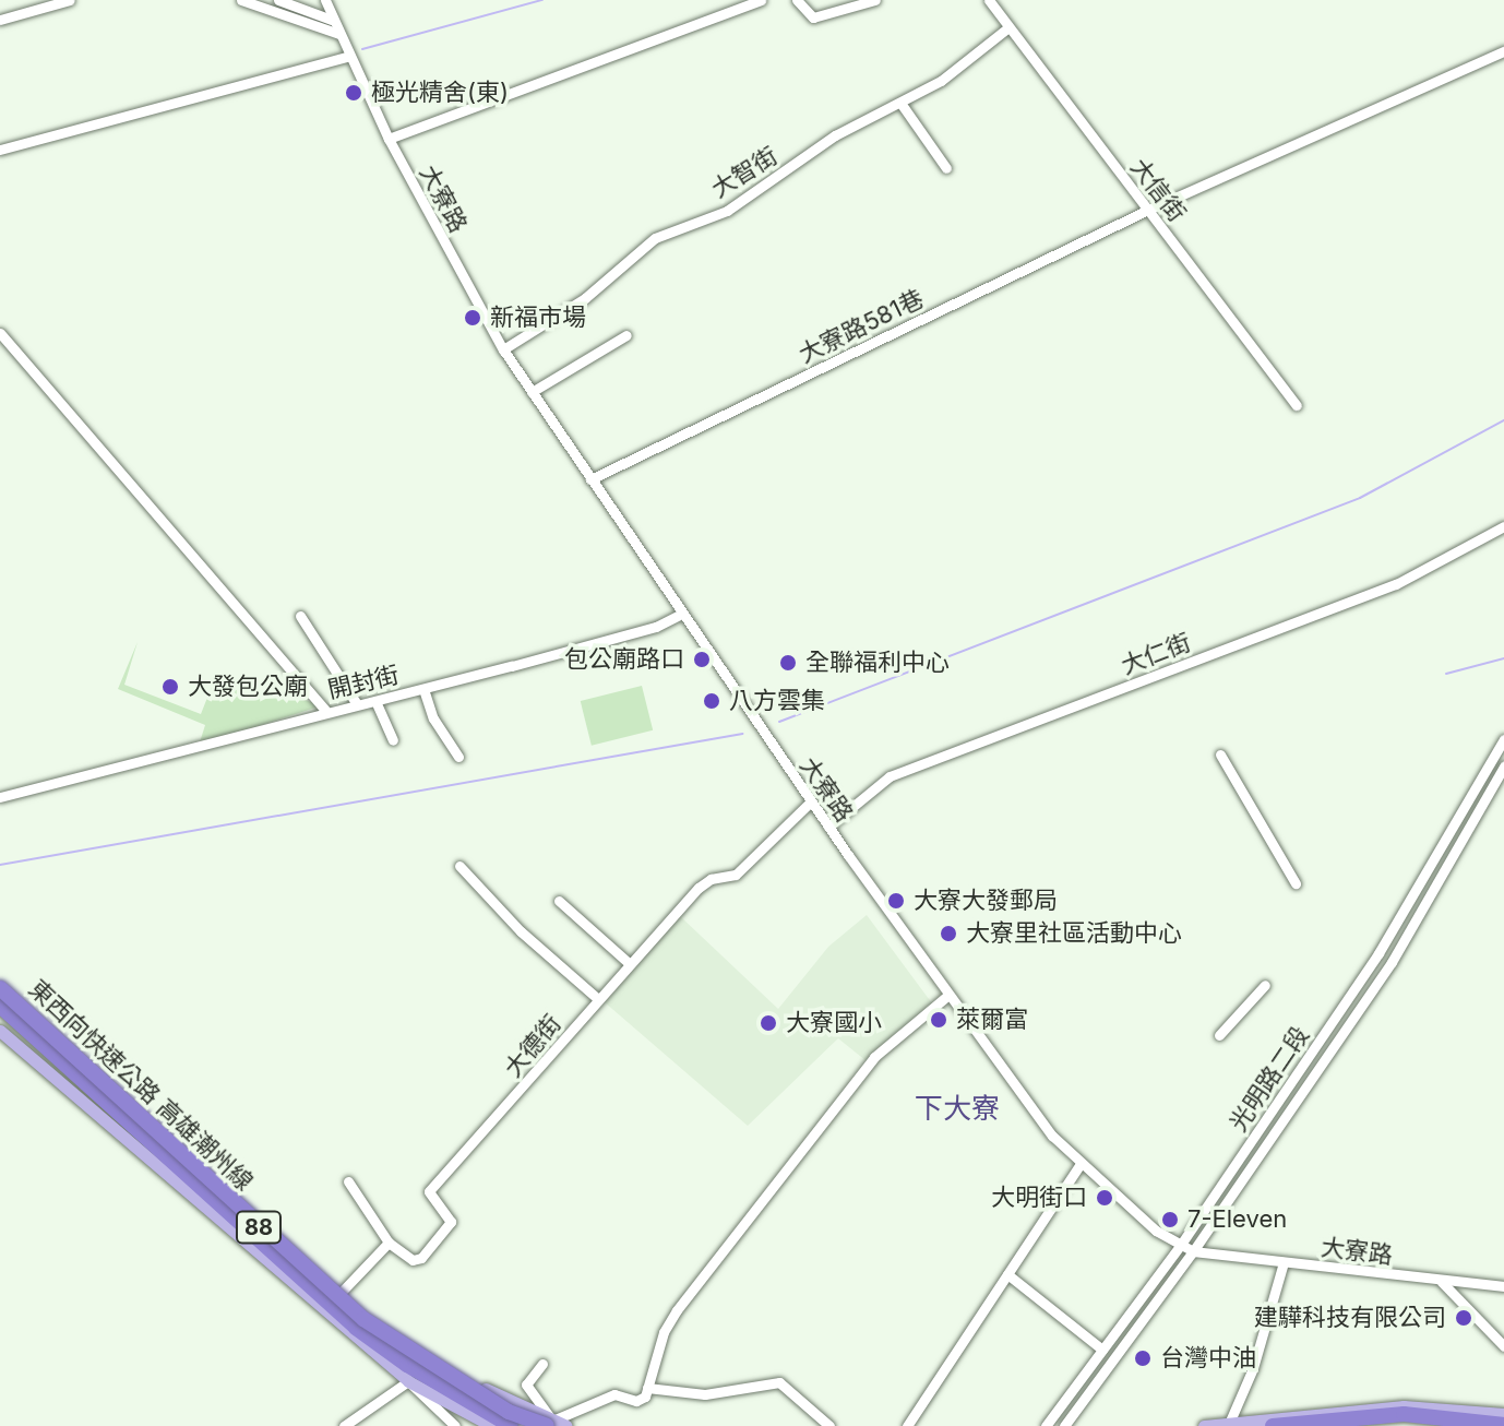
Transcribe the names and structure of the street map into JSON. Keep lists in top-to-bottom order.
{
  "streets": {
    "highway": ["東西向快速公路 高雄潮州線", "88"],
    "street": [
      "大智街",
      "大信街",
      "大寮路",
      "大寮路581巷",
      "大仁街",
      "開封街",
      "大德街",
      "光明路二段"
    ]
  },
  "crossings": [
    ["大智街", "大信街"],
    ["大智街", "大寮路"],
    ["大信街", "大寮路581巷"],
    ["大寮路", "大寮路581巷"],
    ["大寮路", "大仁街"],
    ["大寮路", "開封街"],
    ["大寮路", "大德街"],
    ["大寮路", "光明路二段"]
  ],
  "districts": ["下大寮"],
  "places": [
    "極光精舍(東)",
    "新福市場",
    "包公廟路口",
    "全聯福利中心",
    "大發包公廟",
    "八方雲集",
    "大寮大發郵局",
    "大寮里社區活動中心",
    "萊爾富",
    "大寮國小",
    "大明街口",
    "7-Eleven",
    "建驊科技有限公司",
    "台灣中油"
  ]
}
